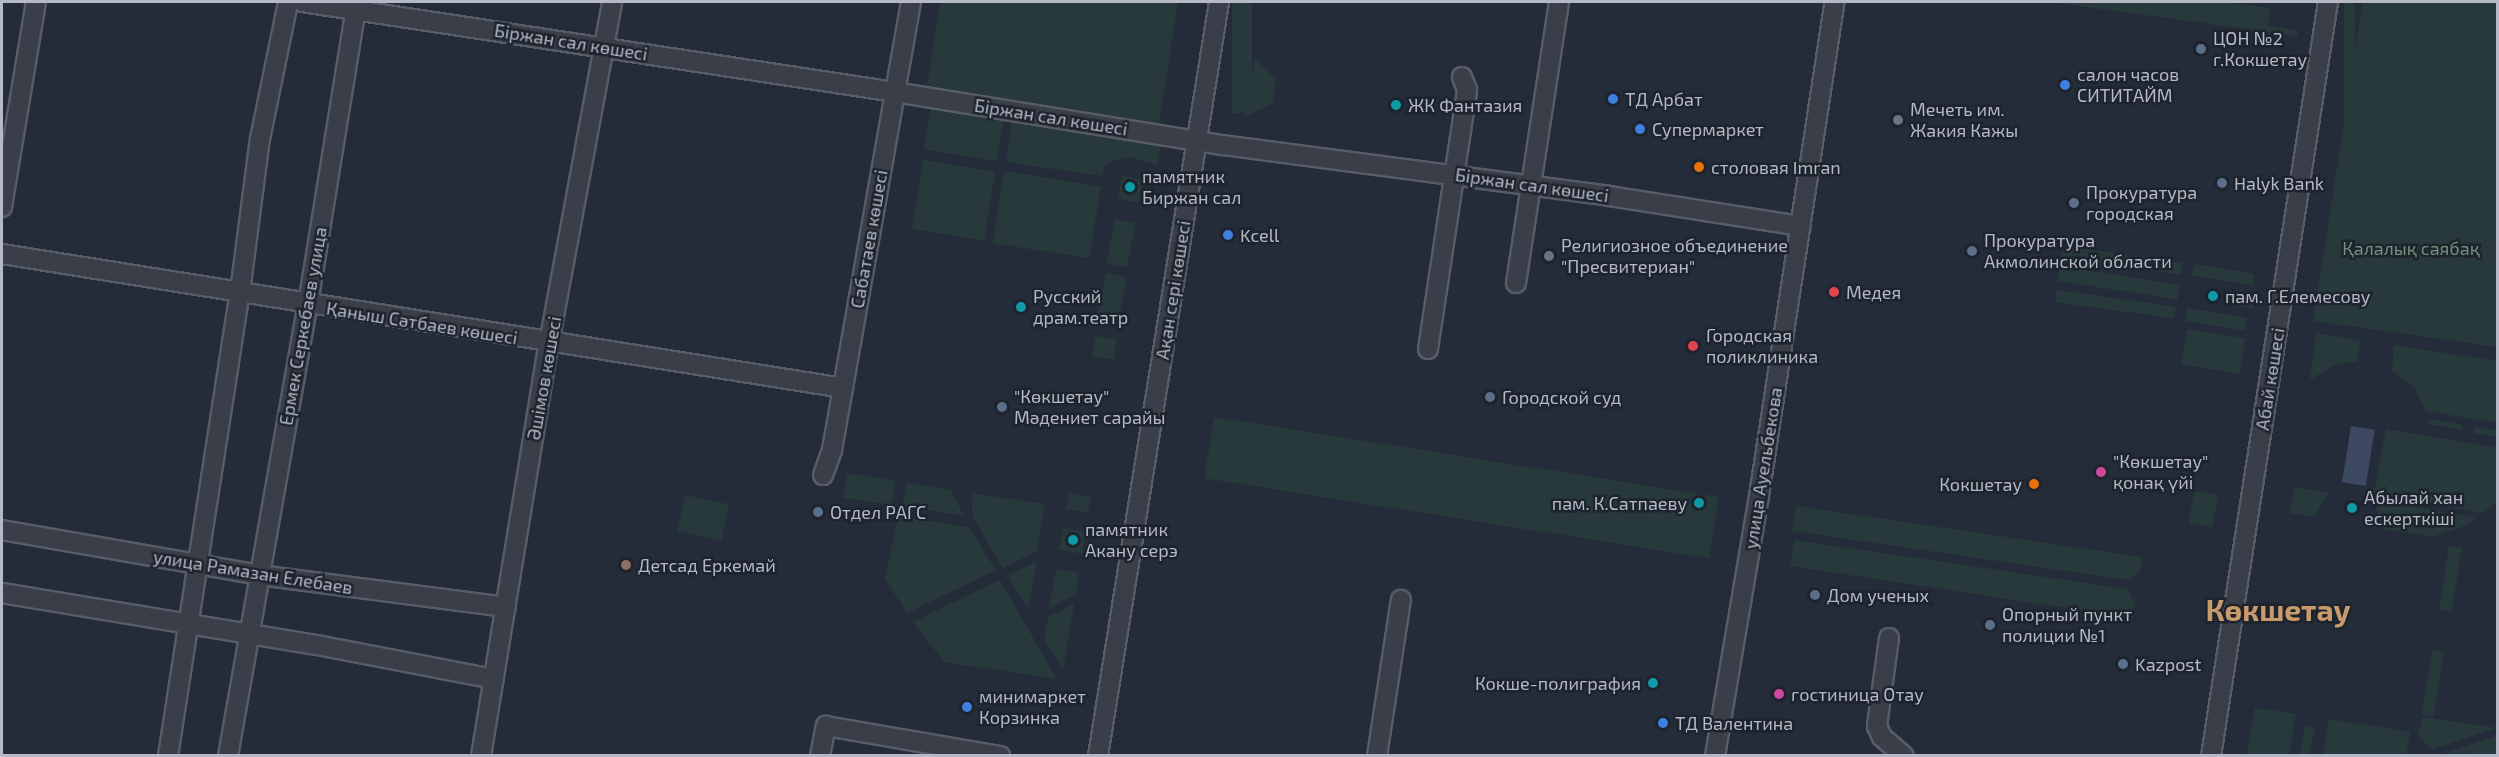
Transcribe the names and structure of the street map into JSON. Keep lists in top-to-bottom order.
{
  "streets": {
    "street": [
      "Біржан сал көшесі",
      "Сабатаев көшесі",
      "Ақан сері көшесі",
      "Қаныш Сәтбаев көшесі",
      "Ермек Серкебаев улица",
      "Әшімов көшесі",
      "Абай көшесі",
      "улица Ауельбекова",
      "улица Рамазан Елебаев"
    ]
  },
  "crossings": [
    ["Біржан сал көшесі", "Сабатаев көшесі"],
    ["Біржан сал көшесі", "Ақан сері көшесі"],
    ["Біржан сал көшесі", "Ермек Серкебаев улица"],
    ["Біржан сал көшесі", "Әшімов көшесі"],
    ["Біржан сал көшесі", "улица Ауельбекова"],
    ["Сабатаев көшесі", "Қаныш Сәтбаев көшесі"],
    ["Қаныш Сәтбаев көшесі", "Ермек Серкебаев улица"],
    ["Қаныш Сәтбаев көшесі", "Әшімов көшесі"],
    ["Ермек Серкебаев улица", "улица Рамазан Елебаев"],
    ["Әшімов көшесі", "улица Рамазан Елебаев"]
  ],
  "districts": ["Көкшетау"],
  "parks": ["Қалалық саябақ"],
  "places": [
    "ЦОН №2 г.Кокшетау",
    "салон часов СИТИТАЙМ",
    "ТД Арбат",
    "ЖК Фантазия",
    "Мечеть им. Жакия Кажы",
    "Супермаркет",
    "столовая Imran",
    "Halyk Bank",
    "памятник Биржан сал",
    "Прокуратура городская",
    "Kcell",
    "Прокуратура Акмолинской области",
    "Религиозное объединение \"Пресвитериан\"",
    "Медея",
    "пам. Г.Елемесову",
    "Русский драм.театр",
    "Городская поликлиника",
    "Городской суд",
    "\"Көкшетау\" Мәдениет сарайы",
    "\"Көкшетау\" қонақ үйі",
    "Кокшетау",
    "пам. К.Сатпаеву",
    "Абылай хан ескерткіші",
    "Отдел РАГС",
    "памятник Акану серэ",
    "Детсад Еркемай",
    "Дом ученых",
    "Опорный пункт полиции №1",
    "Kazpost",
    "Кокше-полиграфия",
    "гостиница Отау",
    "минимаркет Корзинка",
    "ТД Валентина"
  ]
}
